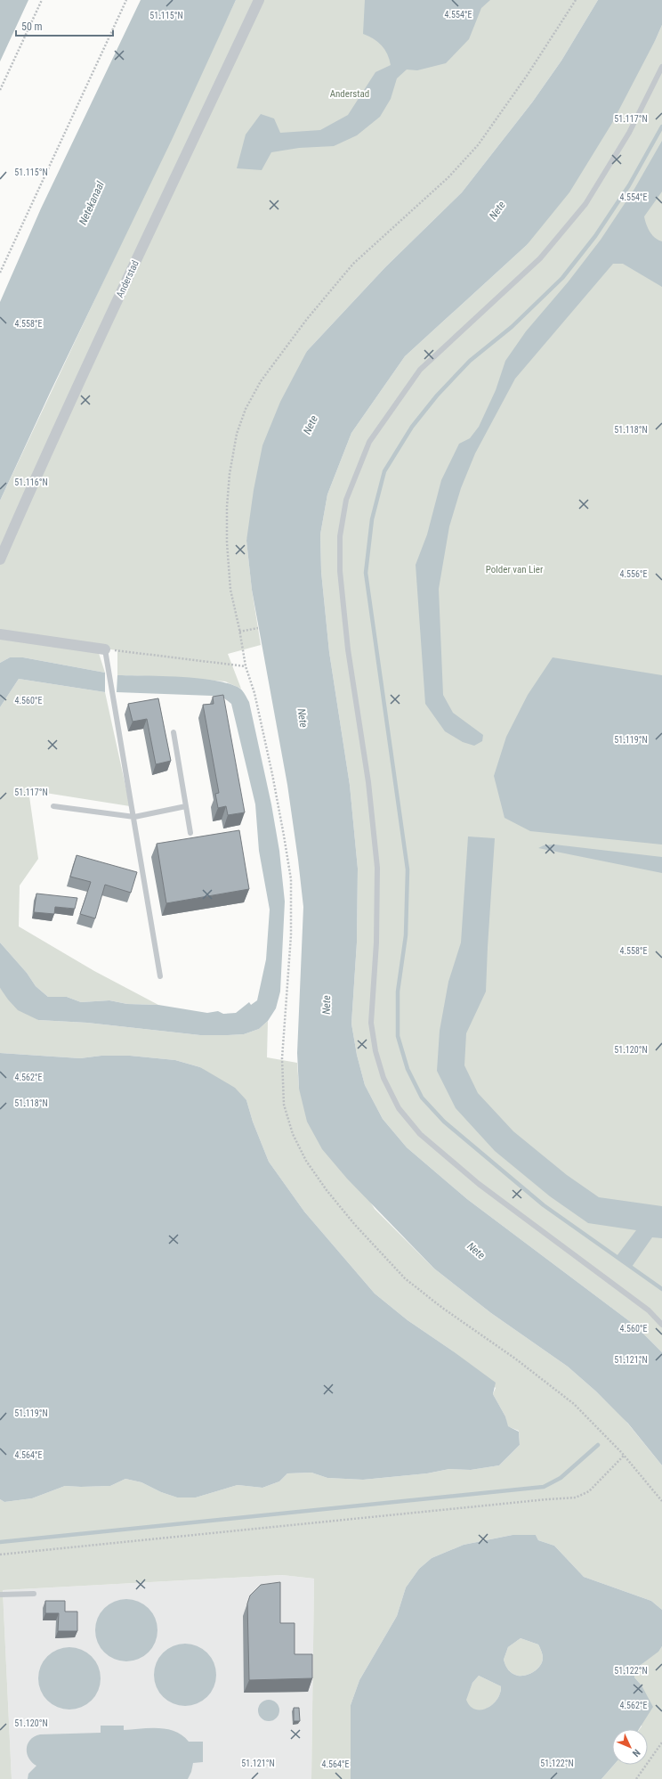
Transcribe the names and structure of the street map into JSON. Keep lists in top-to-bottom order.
{
  "streets": {
    "street": ["Anderstad"]
  },
  "water": ["Netekanaal", "Nete"],
  "parks": ["Anderstad", "Polder van Lier"],
  "scale_bar": "50 m",
  "north": "bottom right",
  "coordinates": [
    "4.554°E",
    "51.115°N",
    "51.117°N",
    "4.558°E",
    "51.118°N",
    "51.116°N",
    "4.556°E",
    "4.560°E",
    "51.119°N",
    "51.120°N",
    "4.562°E",
    "51.121°N",
    "4.564°E",
    "51.122°N"
  ]
}
